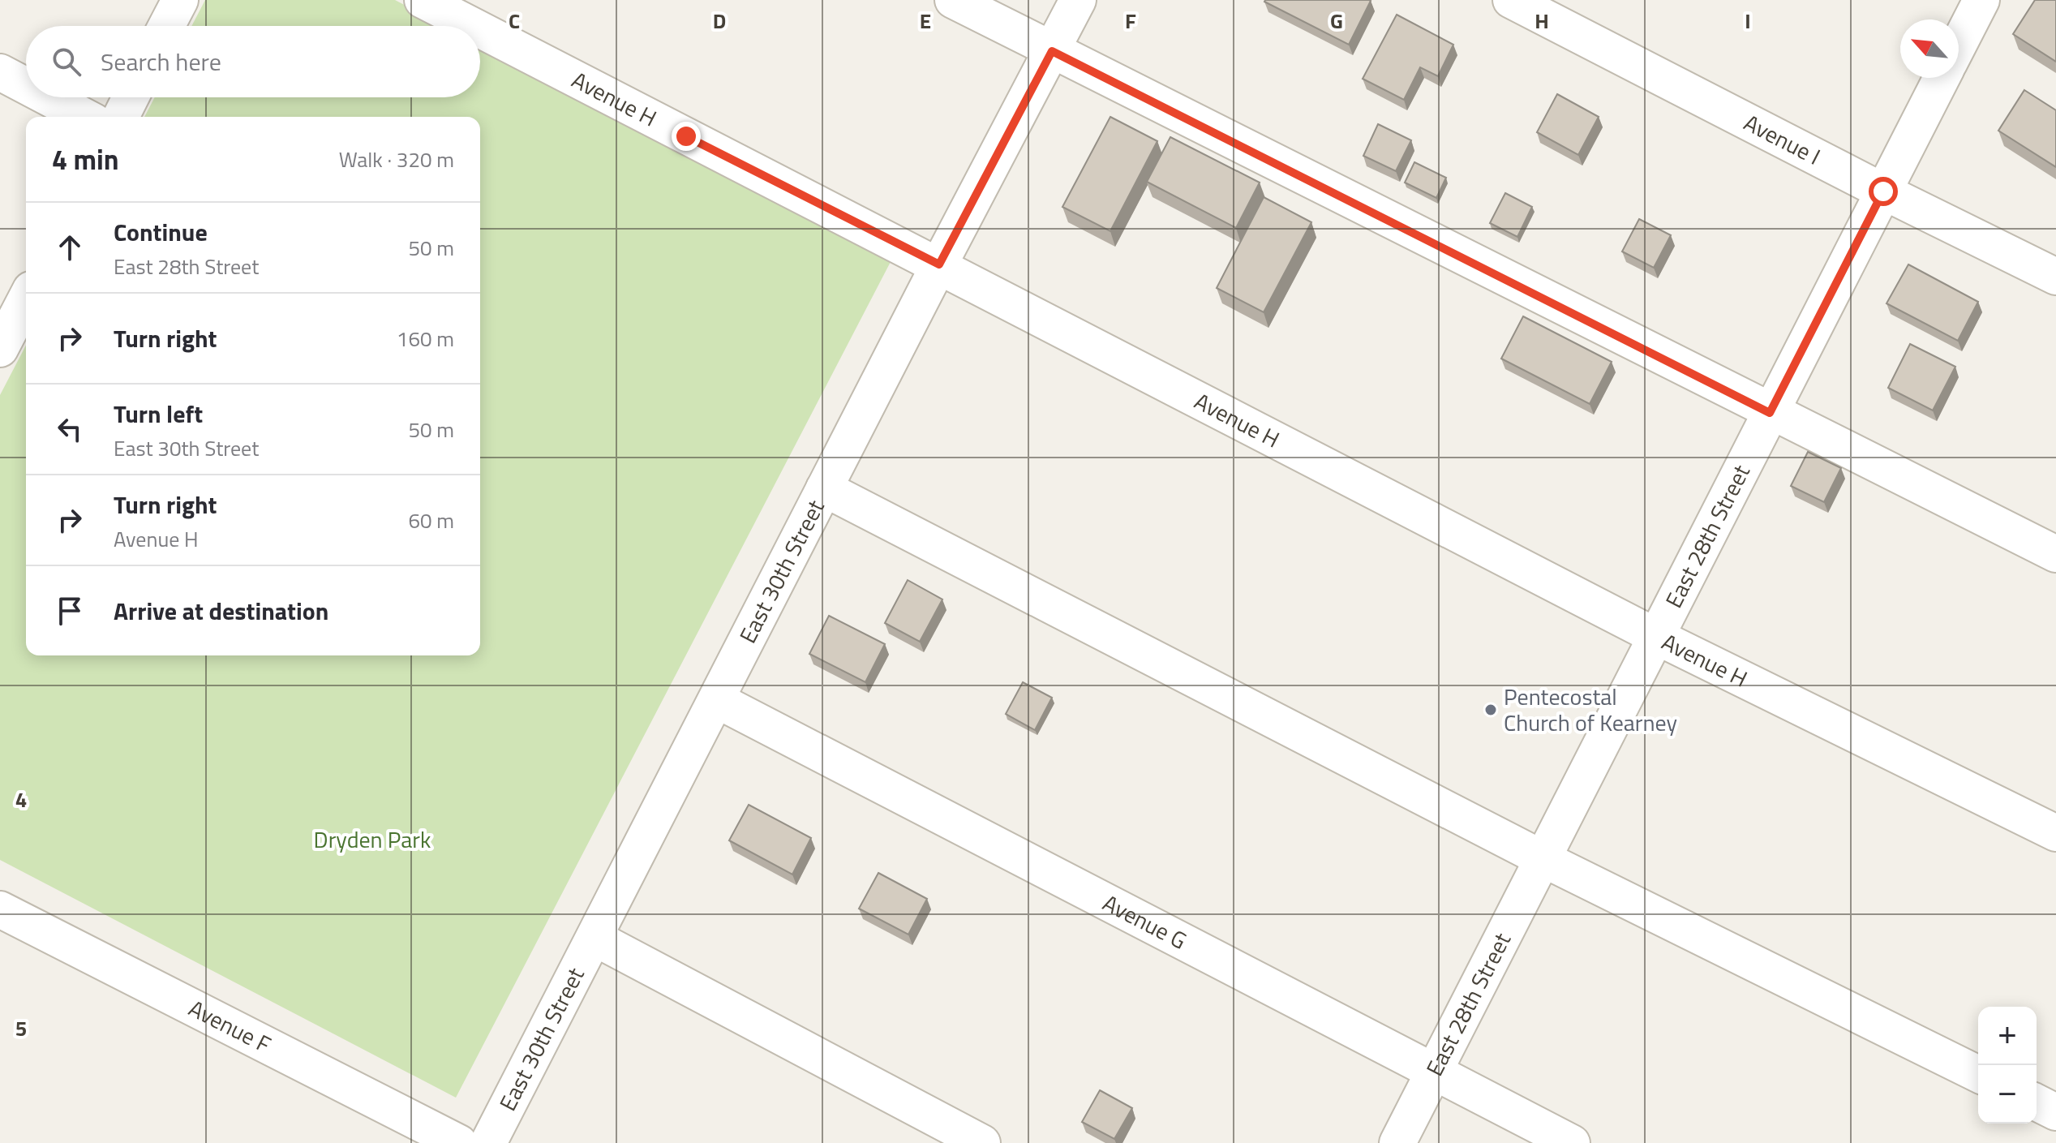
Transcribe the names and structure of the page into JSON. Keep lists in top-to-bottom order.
{
  "streets": {
    "street": [
      "Avenue H",
      "Avenue I",
      "East 28th Street",
      "East 30th Street",
      "Avenue G",
      "Avenue F"
    ]
  },
  "crossings": [
    ["Avenue H", "East 28th Street"],
    ["Avenue H", "East 30th Street"],
    ["Avenue I", "East 28th Street"],
    ["East 28th Street", "Avenue G"],
    ["East 30th Street", "Avenue G"]
  ],
  "parks": ["Dryden Park"],
  "places": ["Pentecostal Church of Kearney"],
  "north": "top left",
  "page": {
    "search": "Search here",
    "heading": ["4 min", "Walk · 320 m"],
    "list": [
      ["Continue", "East 28th Street", "50 m"],
      ["Turn right", "160 m"],
      ["Turn left", "East 30th Street", "50 m"],
      ["Turn right", "Avenue H", "60 m"],
      "Arrive at destination"
    ],
    "map_buttons": ["+", "−"]
  },
  "grid": {
    "columns": [
      "C",
      "D",
      "E",
      "F",
      "G",
      "H",
      "I"
    ],
    "rows": ["4", "5"]
  }
}
